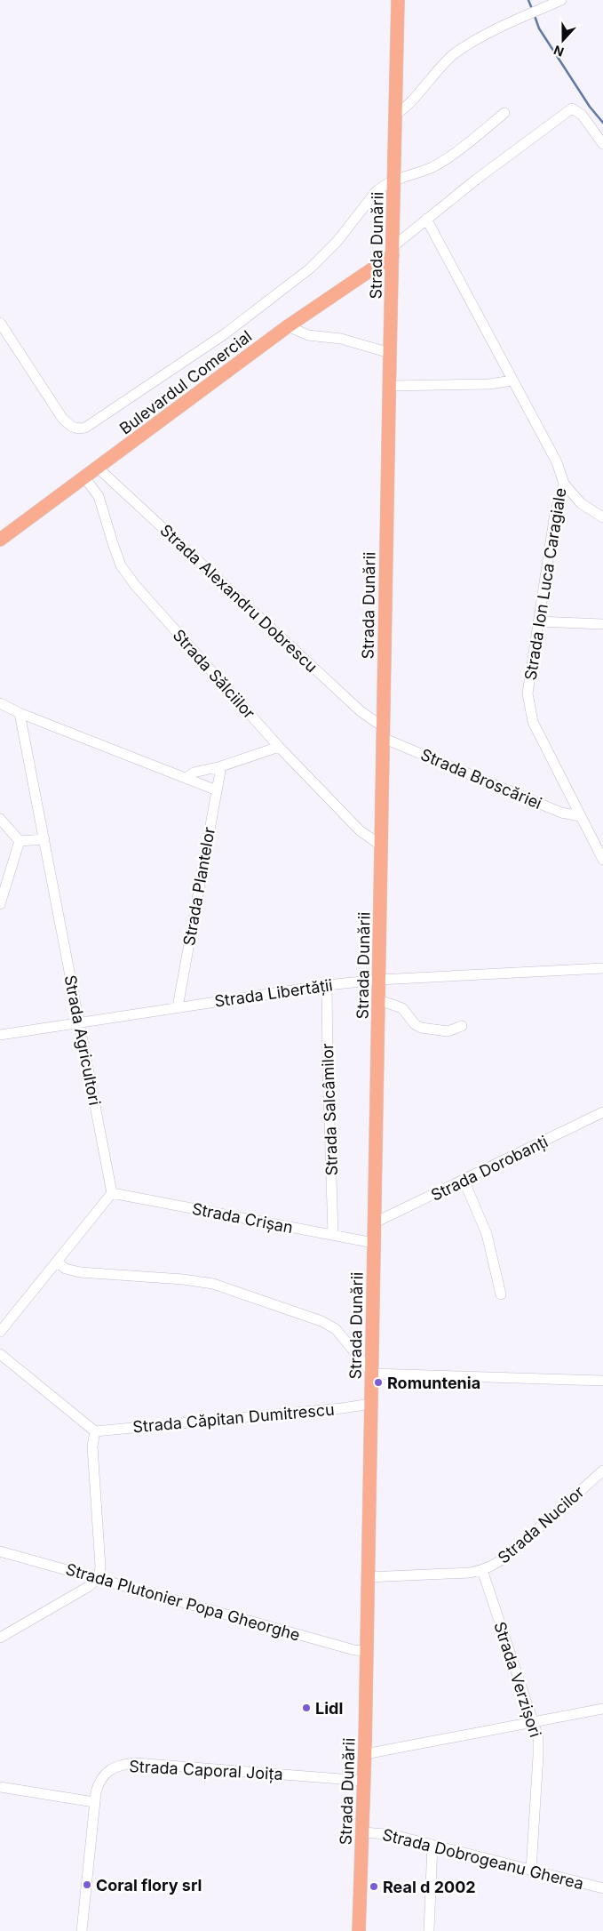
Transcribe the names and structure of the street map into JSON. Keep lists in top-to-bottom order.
{
  "streets": {
    "main road": ["Strada Dunării", "Bulevardul Comercial"],
    "street": [
      "Strada Ion Luca Caragiale",
      "Strada Alexandru Dobrescu",
      "Strada Sălciilor",
      "Strada Broscăriei",
      "Strada Plantelor",
      "Strada Libertății",
      "Strada Agricultori",
      "Strada Salcâmilor",
      "Strada Dorobanți",
      "Strada Crișan",
      "Strada Căpitan Dumitrescu",
      "Strada Nucilor",
      "Strada Plutonier Popa Gheorghe",
      "Strada Verzișori",
      "Strada Caporal Joița",
      "Strada Dobrogeanu Gherea"
    ]
  },
  "crossings": [
    ["Strada Dunării", "Bulevardul Comercial"],
    ["Strada Dunării", "Strada Alexandru Dobrescu"],
    ["Strada Dunării", "Strada Sălciilor"],
    ["Strada Dunării", "Strada Broscăriei"],
    ["Strada Dunării", "Strada Libertății"],
    ["Strada Dunării", "Strada Dorobanți"],
    ["Strada Dunării", "Strada Crișan"],
    ["Strada Dunării", "Strada Căpitan Dumitrescu"],
    ["Strada Dunării", "Strada Nucilor"],
    ["Strada Dunării", "Strada Plutonier Popa Gheorghe"],
    ["Strada Dunării", "Strada Caporal Joița"],
    ["Strada Dunării", "Strada Dobrogeanu Gherea"],
    ["Bulevardul Comercial", "Strada Alexandru Dobrescu"],
    ["Bulevardul Comercial", "Strada Sălciilor"],
    ["Strada Ion Luca Caragiale", "Strada Broscăriei"],
    ["Strada Alexandru Dobrescu", "Strada Broscăriei"],
    ["Strada Plantelor", "Strada Libertății"],
    ["Strada Libertății", "Strada Agricultori"],
    ["Strada Libertății", "Strada Salcâmilor"],
    ["Strada Agricultori", "Strada Crișan"],
    ["Strada Salcâmilor", "Strada Crișan"],
    ["Strada Nucilor", "Strada Verzișori"],
    ["Strada Verzișori", "Strada Dobrogeanu Gherea"]
  ],
  "places": [
    "Romuntenia",
    "Lidl",
    "Coral flory srl",
    "Real d 2002"
  ],
  "north": "bottom"
}
